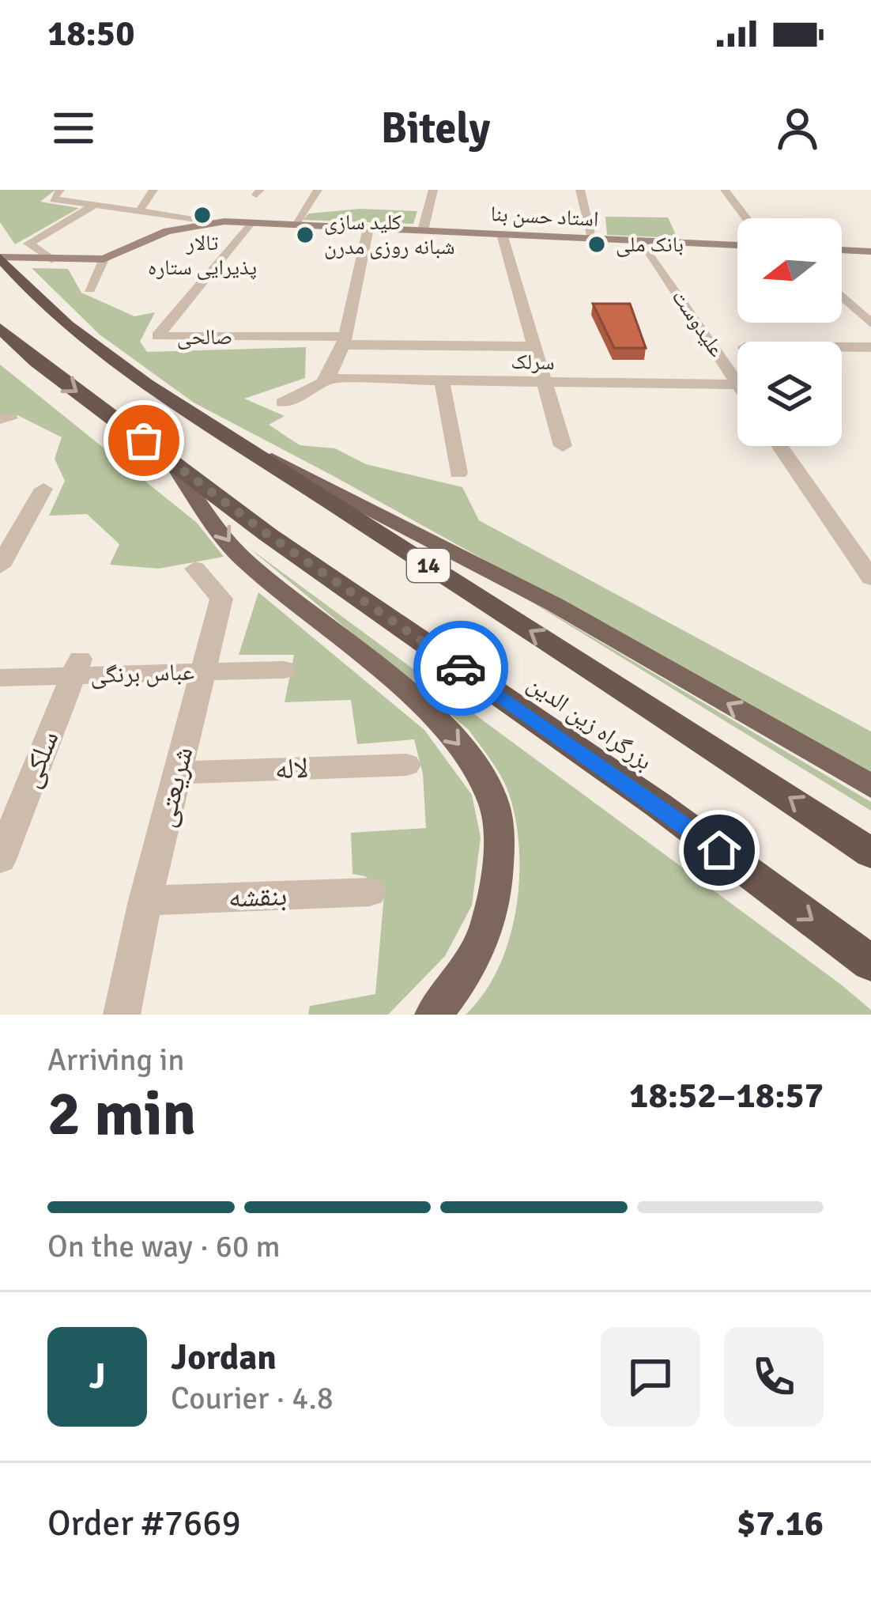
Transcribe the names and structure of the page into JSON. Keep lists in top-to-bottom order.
{
  "streets": {
    "highway": ["14", "بزرگراه زین الدین"],
    "main road": ["استاد حسن بنا"],
    "street": [
      "علیدوست",
      "صالحی",
      "سرلک",
      "عباس برنگی",
      "سلکی",
      "لاله",
      "شریعتی",
      "بنقشه"
    ]
  },
  "crossings": [
    ["استاد حسن بنا", "علیدوست"],
    ["استاد حسن بنا", "صالحی"],
    ["استاد حسن بنا", "بزرگراه زین الدین"],
    ["عباس برنگی", "سلکی"],
    ["عباس برنگی", "شریعتی"],
    ["لاله", "شریعتی"],
    ["شریعتی", "بنقشه"]
  ],
  "places": ["تالار پذیرایی ستاره", "کلید سازی شبانه روزی مدرن", "بانک ملی"],
  "north": "left",
  "page": {
    "status": "18:50",
    "header": "Bitely",
    "heading": ["2 min", "Arriving in", "18:52–18:57"],
    "panel": [
      "Jordan",
      "Courier · 4.8",
      "Order #7669",
      "$7.16"
    ],
    "bar": "On the way · 60 m",
    "round": "J"
  }
}
